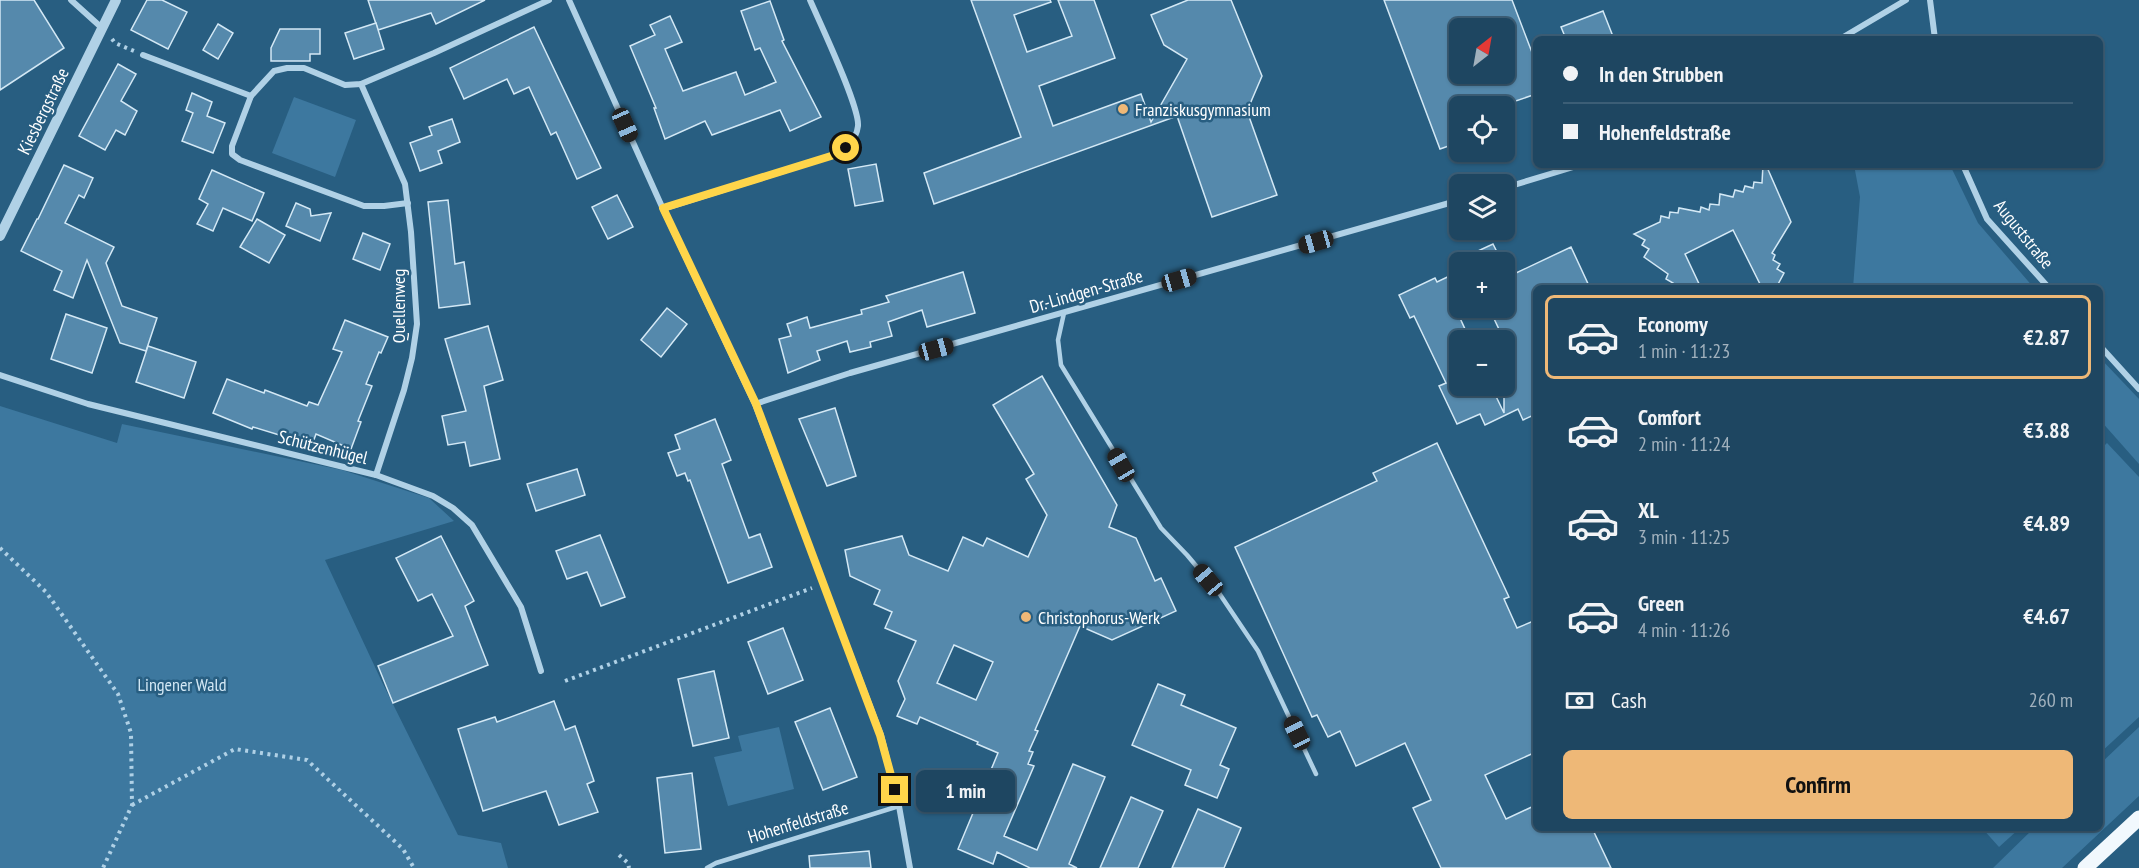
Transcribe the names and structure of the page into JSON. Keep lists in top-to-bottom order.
{
  "streets": {
    "street": [
      "Kiesbergstraße",
      "Auguststraße",
      "Dr.-Lindgen-Straße",
      "Quellenweg",
      "Schützenhügel"
    ],
    "lane": ["Hohenfeldstraße"]
  },
  "crossings": [
    ["Quellenweg", "Schützenhügel"]
  ],
  "parks": ["Lingener Wald"],
  "places": ["Franziskusgymnasium", "Christophorus-Werk"],
  "north": "top right",
  "page": {
    "map_buttons": ["+", "−"],
    "banner": ["In den Strubben", "Hohenfeldstraße"],
    "list": [
      {
        "name": "Economy",
        "note": "1 min · 11:23",
        "value": "€2.87"
      },
      {
        "name": "Comfort",
        "note": "2 min · 11:24",
        "value": "€3.88"
      },
      {
        "name": "XL",
        "note": "3 min · 11:25",
        "value": "€4.89"
      },
      {
        "name": "Green",
        "note": "4 min · 11:26",
        "value": "€4.67"
      }
    ],
    "pay": ["Cash", "260 m"],
    "buttons": "Confirm",
    "bubble": "1 min"
  }
}
